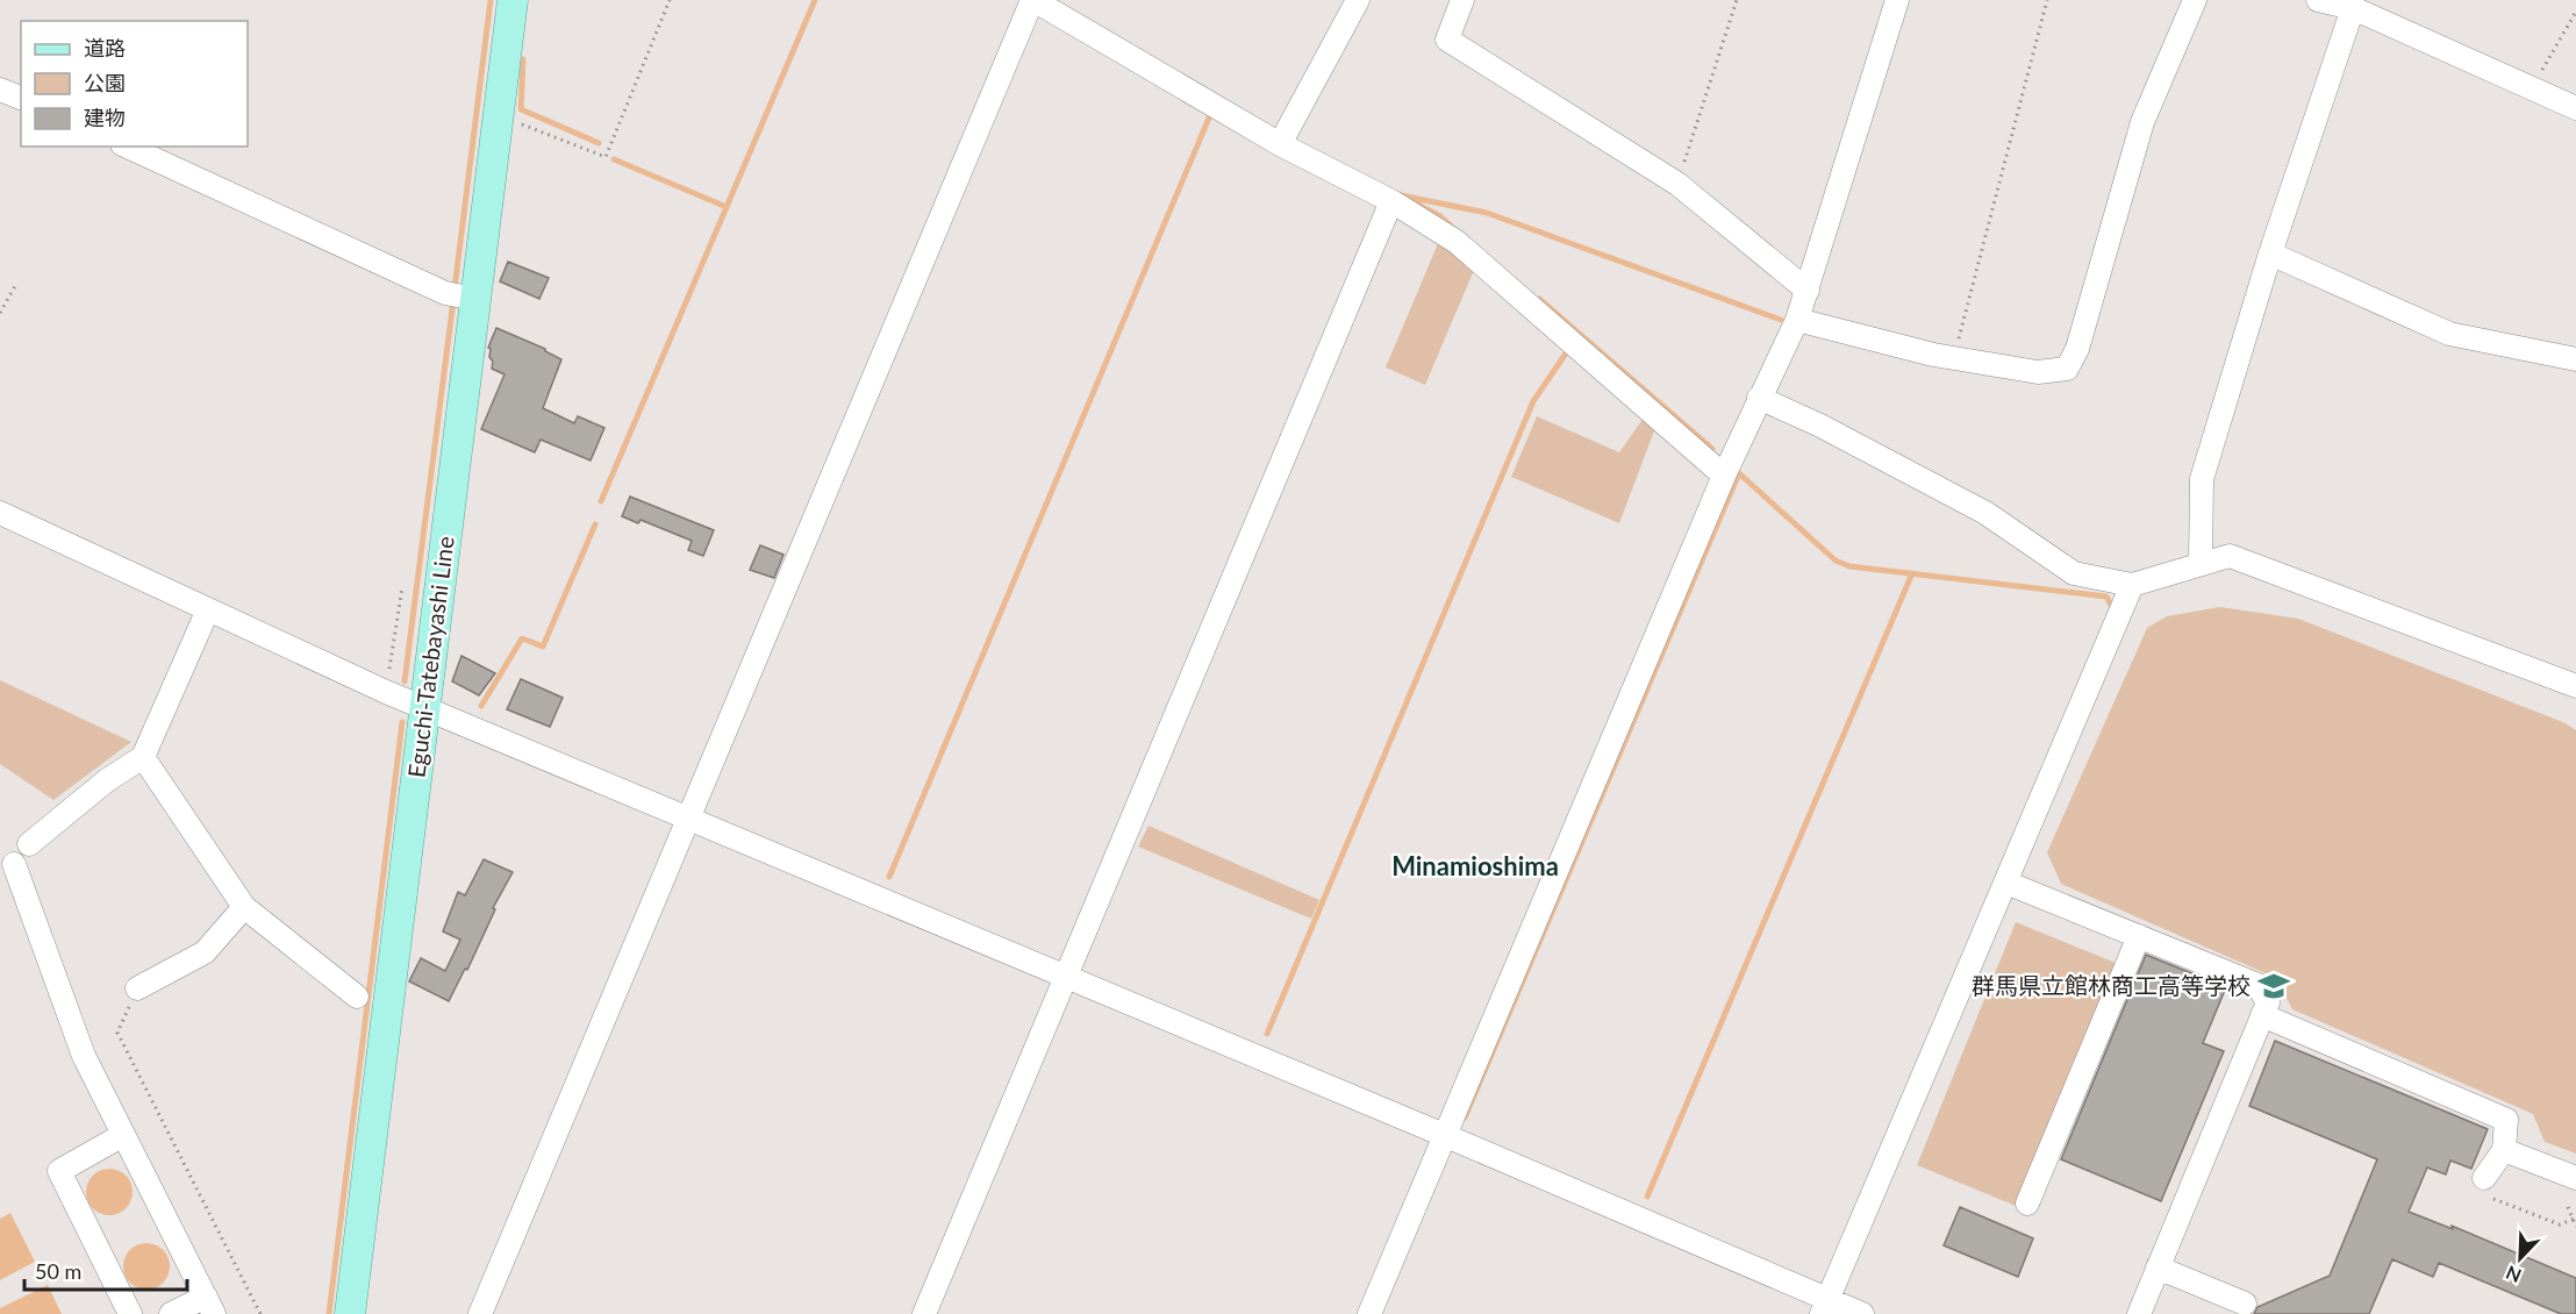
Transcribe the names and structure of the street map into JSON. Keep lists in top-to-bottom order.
{
  "streets": {
    "main road": ["Eguchi-Tatebayashi Line"]
  },
  "districts": ["Minamioshima"],
  "places": {
    "school or university": ["群馬県立館林商工高等学校"]
  },
  "legend": ["道路", "公園", "建物"],
  "scale_bar": "50 m",
  "north": "bottom left"
}
